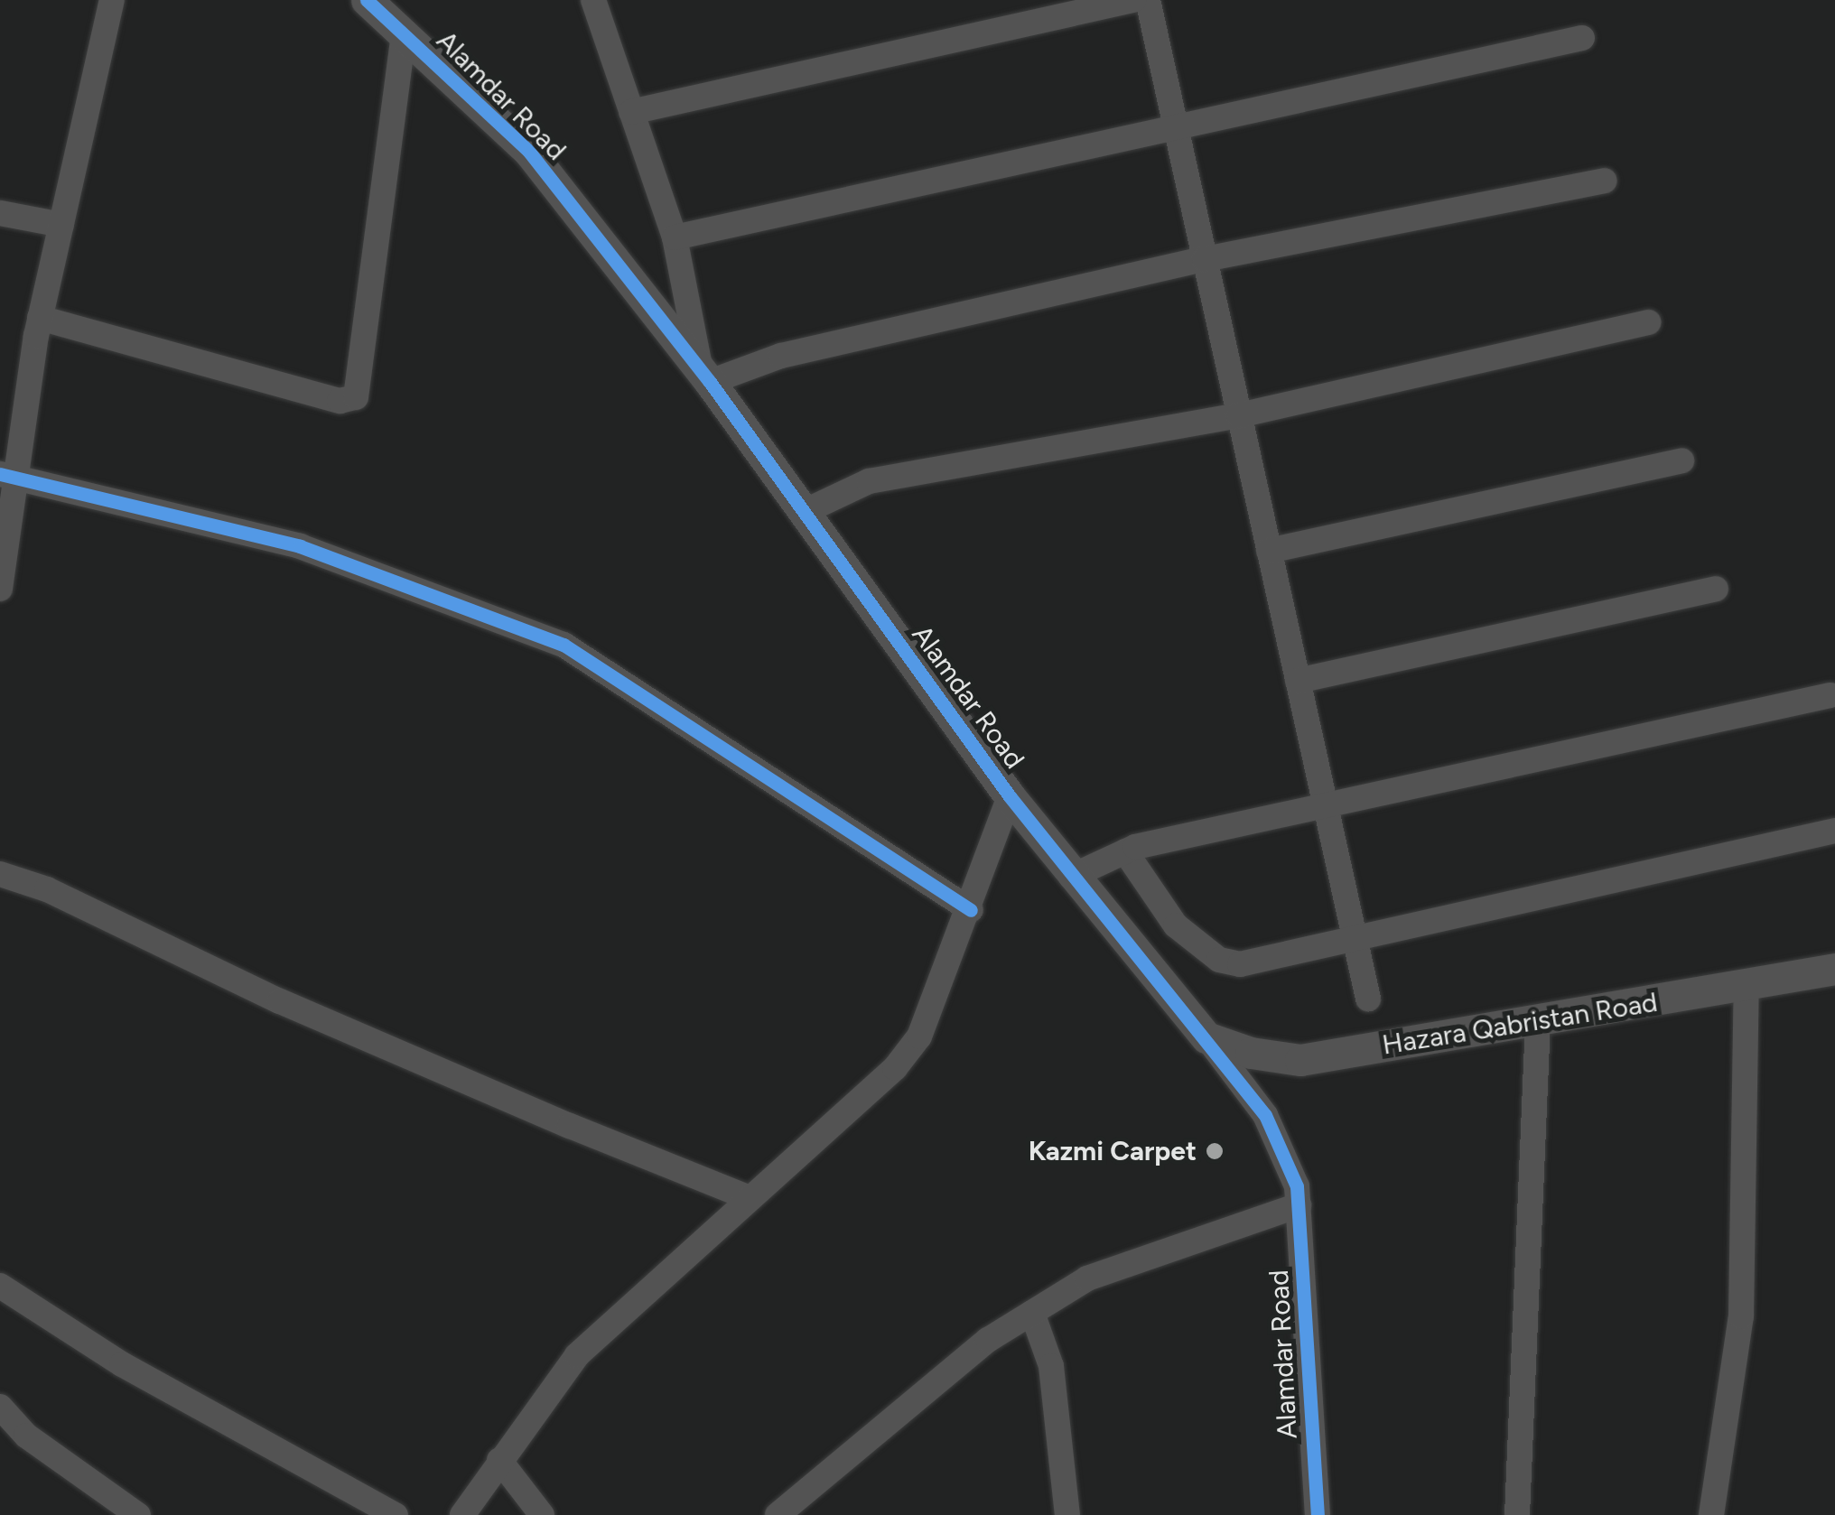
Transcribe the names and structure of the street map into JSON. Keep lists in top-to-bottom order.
{
  "streets": {
    "street": ["Alamdar Road", "Hazara Qabristan Road"]
  },
  "crossings": [
    ["Alamdar Road", "Hazara Qabristan Road"]
  ],
  "places": ["Kazmi Carpet"]
}
